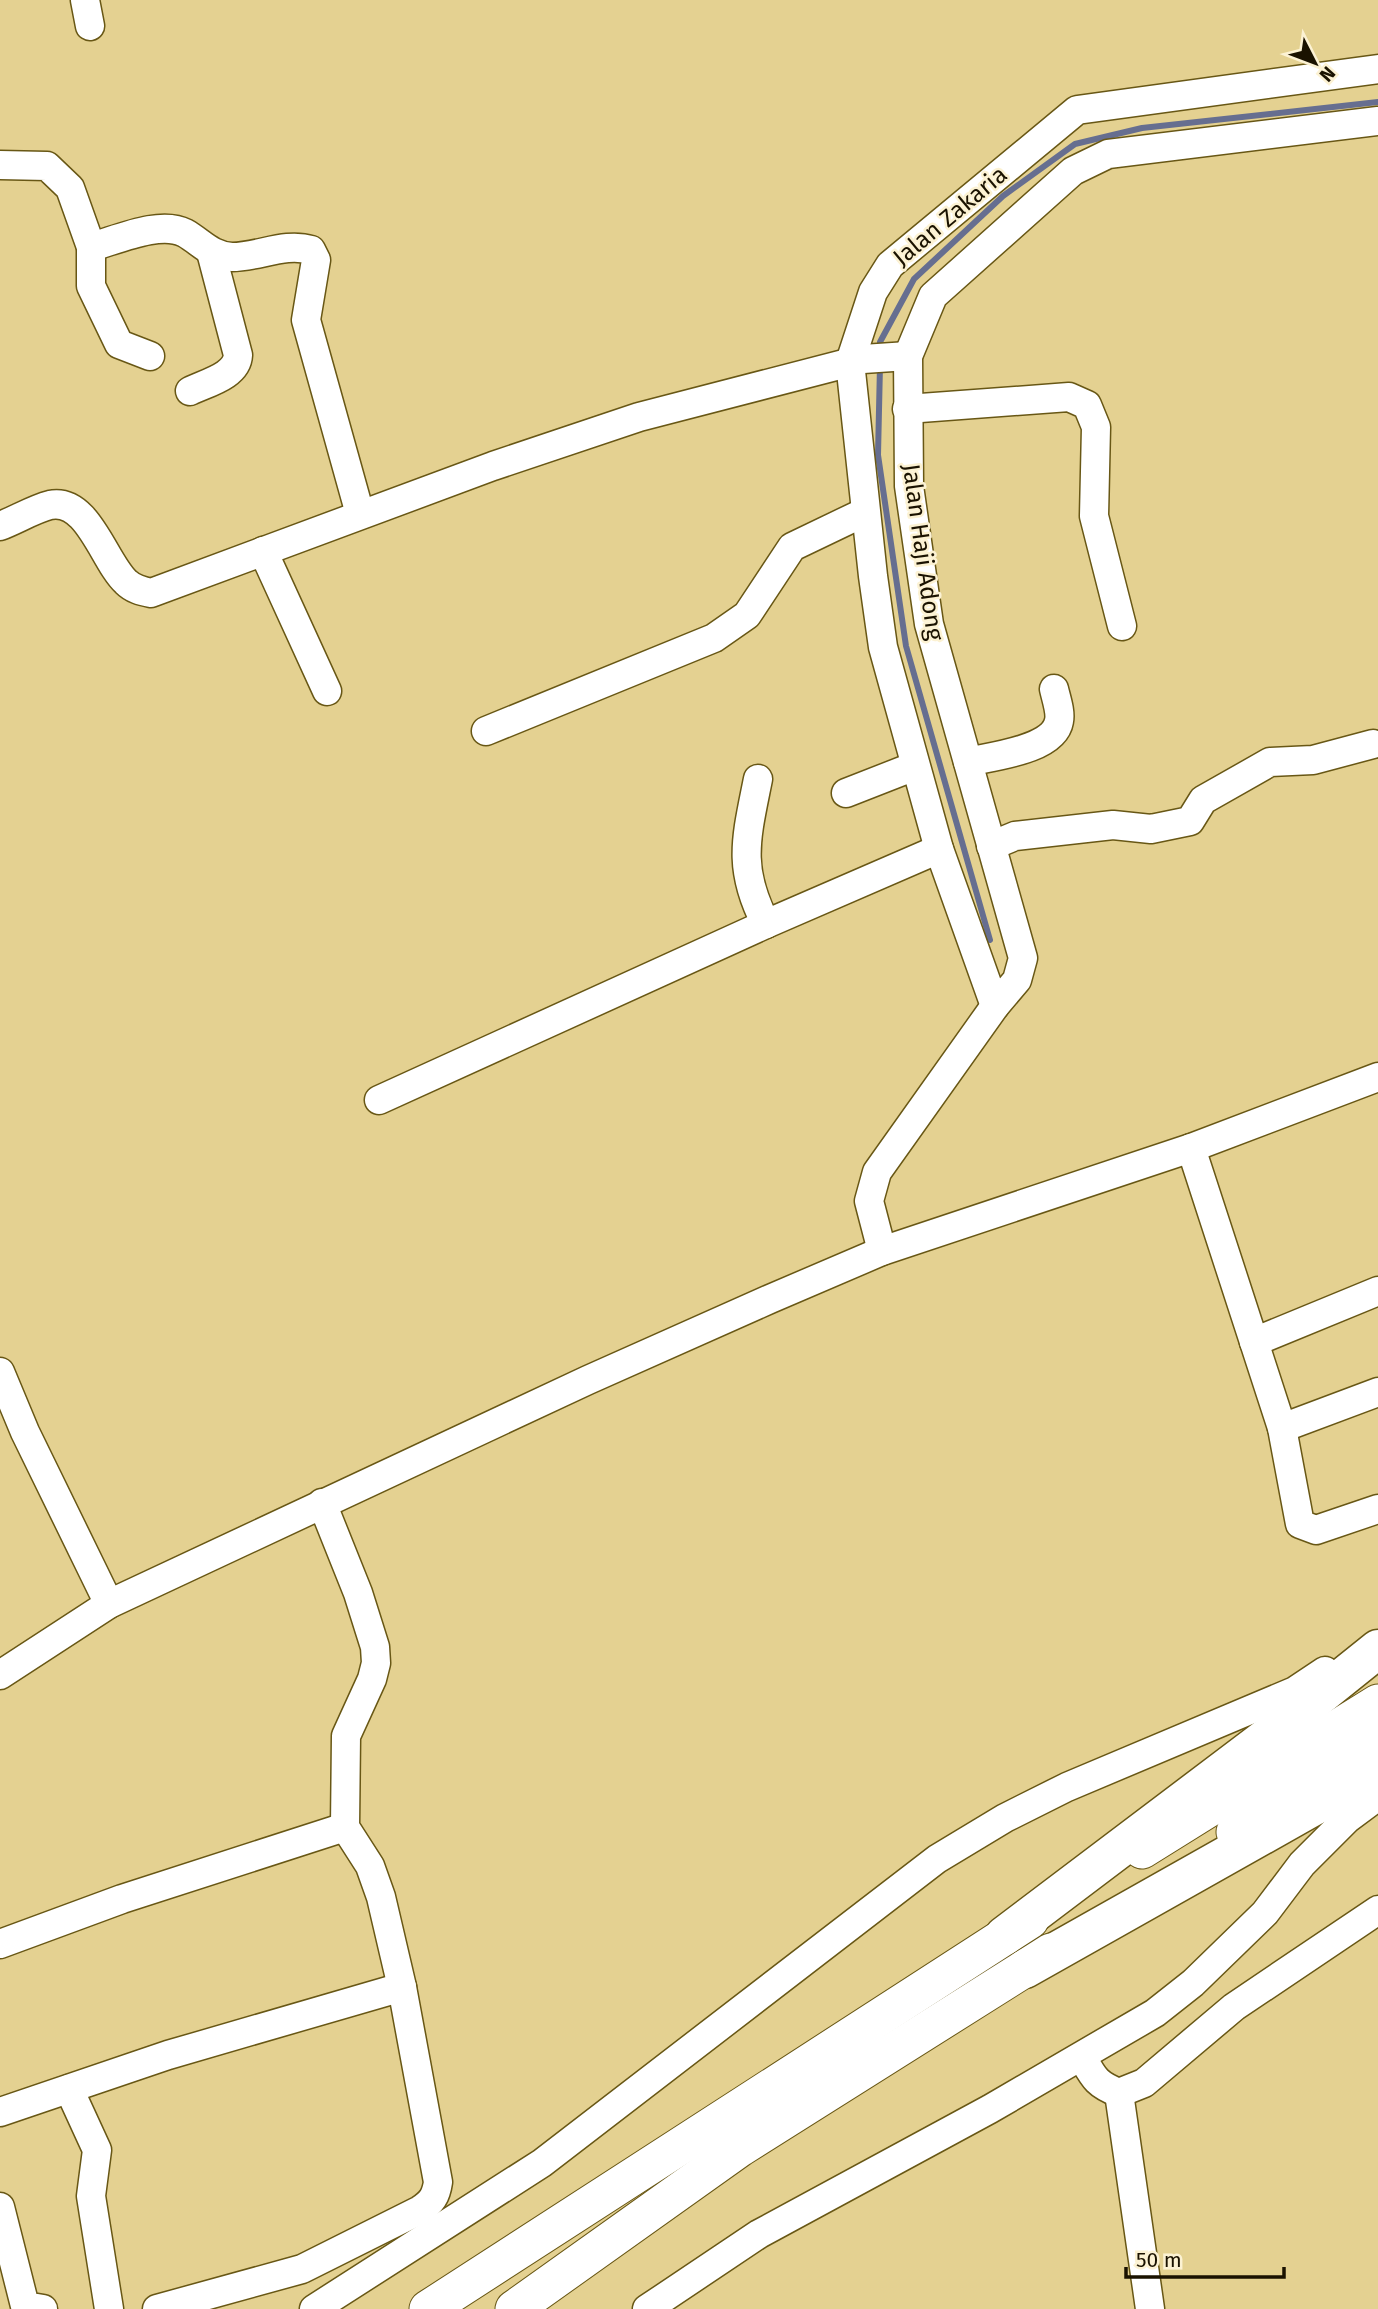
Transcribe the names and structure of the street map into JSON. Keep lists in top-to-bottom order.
{
  "streets": {
    "street": ["Jalan Zakaria", "Jalan Haji Adong"]
  },
  "crossings": [
    ["Jalan Zakaria", "Jalan Haji Adong"]
  ],
  "scale_bar": "50 m",
  "north": "bottom right"
}
